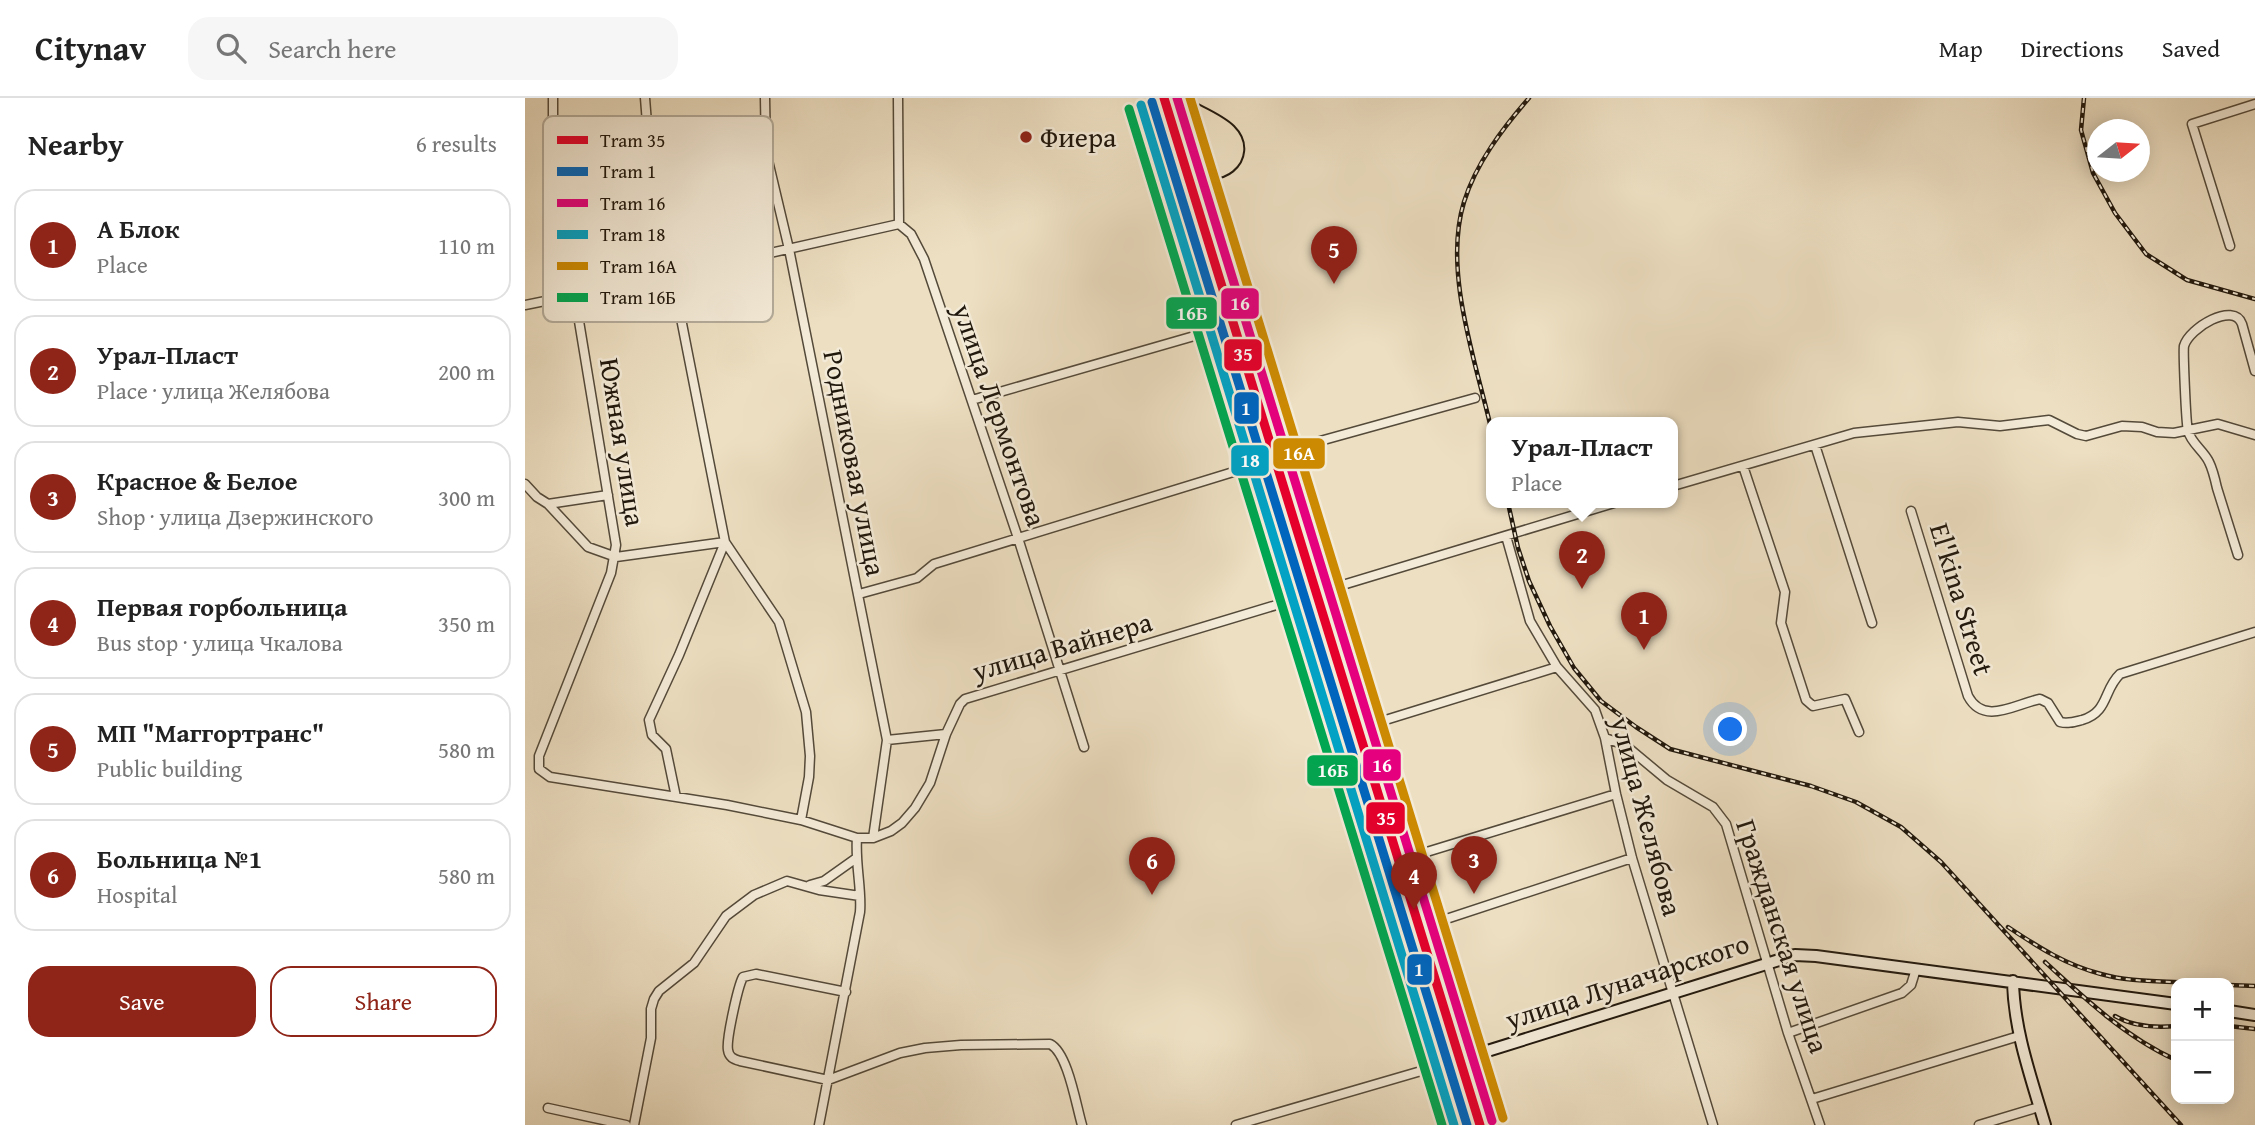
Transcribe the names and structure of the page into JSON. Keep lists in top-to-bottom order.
{
  "streets": {
    "main road": ["улица Луначарского"],
    "street": [
      "улица Лермонтова",
      "Южная улица",
      "Родниковая улица",
      "El'kina Street",
      "улица Вайнера",
      "улица Желябова",
      "Гражданская улица"
    ]
  },
  "crossings": [
    ["улица Лермонтова", "улица Вайнера"],
    ["Южная улица", "улица Вайнера"],
    ["Родниковая улица", "улица Вайнера"],
    ["улица Вайнера", "улица Желябова"],
    ["улица Желябова", "Гражданская улица"],
    ["улица Желябова", "улица Луначарского"],
    ["Гражданская улица", "улица Луначарского"]
  ],
  "places": ["Фиера"],
  "lines": [
    "tram line 35",
    "tram line 16",
    "tram line 16А",
    "tram line 1",
    "tram line 18",
    "tram line 16Б"
  ],
  "legend": [
    "Tram 35",
    "Tram 1",
    "Tram 16",
    "Tram 18",
    "Tram 16А",
    "Tram 16Б"
  ],
  "north": "right",
  "page": {
    "header": "Citynav",
    "search": "Search here",
    "nav": ["Map", "Directions", "Saved"],
    "heading": ["Nearby", "6 results"],
    "list": [
      {
        "mark": "1",
        "name": "А Блок",
        "note": "Place",
        "value": "110 m"
      },
      {
        "mark": "2",
        "name": "Урал-Пласт",
        "note": "Place · улица Желябова",
        "value": "200 m"
      },
      {
        "mark": "3",
        "name": "Красное & Белое",
        "note": "Shop · улица Дзержинского",
        "value": "300 m"
      },
      {
        "mark": "4",
        "name": "Первая горбольница",
        "note": "Bus stop · улица Чкалова",
        "value": "350 m"
      },
      {
        "mark": "5",
        "name": "МП \"Маггортранс\"",
        "note": "Public building",
        "value": "580 m"
      },
      {
        "mark": "6",
        "name": "Больница №1",
        "note": "Hospital",
        "value": "580 m"
      }
    ],
    "pins": [
      "5",
      "2",
      "1",
      "3",
      "6",
      "4"
    ],
    "popup": ["Урал-Пласт", "Place"],
    "buttons": ["Save", "Share"],
    "map_buttons": ["+", "−"]
  }
}
